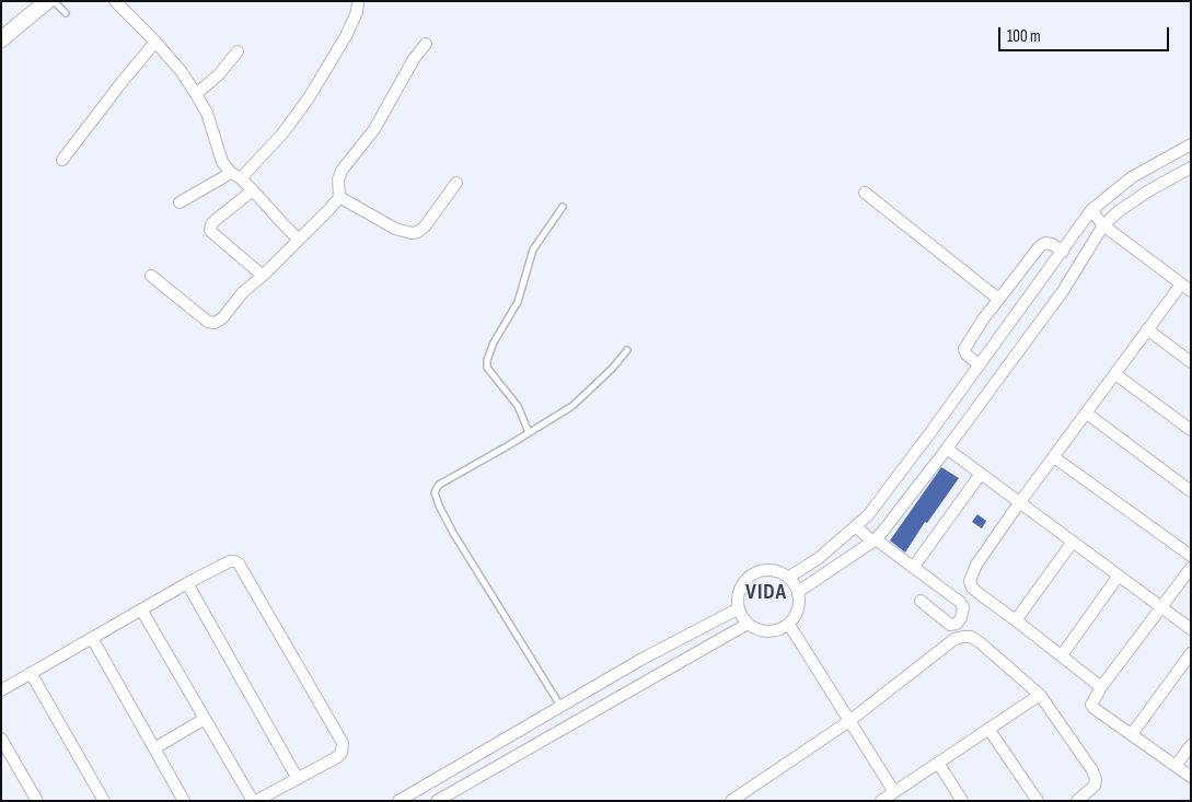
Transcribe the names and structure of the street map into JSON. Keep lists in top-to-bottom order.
{
  "districts": ["VIDA"],
  "scale_bar": "100 m"
}
